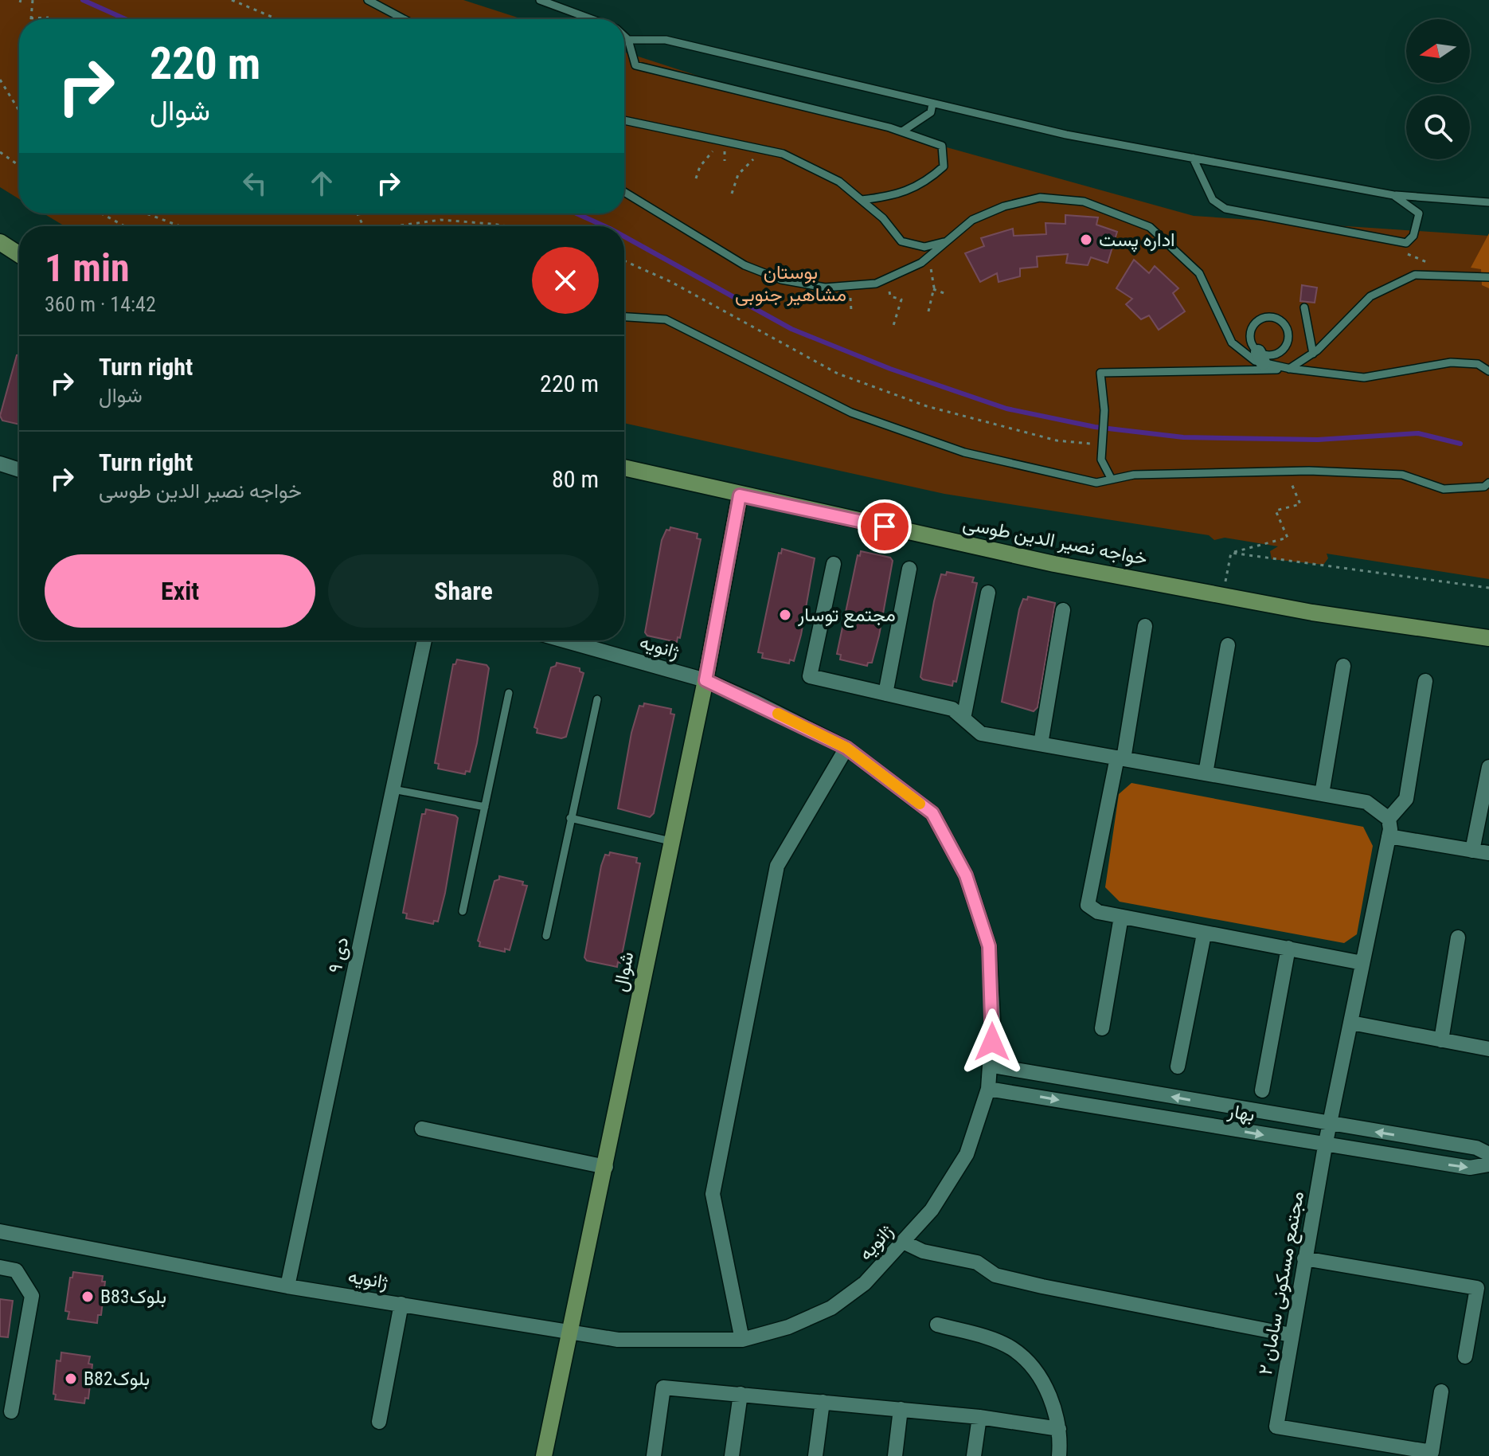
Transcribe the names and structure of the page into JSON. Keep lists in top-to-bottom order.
{
  "streets": {
    "street": [
      "خواجه نصیر الدین طوسی",
      "ژانویه",
      "۹ دی",
      "شوال",
      "بهار",
      "مجتمع مسکونی سامان ۲"
    ]
  },
  "crossings": [
    ["خواجه نصیر الدین طوسی", "شوال"],
    ["ژانویه", "۹ دی"],
    ["ژانویه", "شوال"],
    ["ژانویه", "بهار"],
    ["بهار", "مجتمع مسکونی سامان ۲"]
  ],
  "parks": ["بوستان مشاهیر جنوبی"],
  "places": [
    "اداره پست",
    "مجتمع توسار",
    "B83بلوک",
    "B82بلوک"
  ],
  "north": "left",
  "page": {
    "turn": ["220 m", "شوال"],
    "heading": ["1 min", "360 m · 14:42"],
    "list": [
      {
        "name": "Turn right",
        "note": "شوال",
        "value": "220 m"
      },
      {
        "name": "Turn right",
        "note": "خواجه نصیر الدین طوسی",
        "value": "80 m"
      }
    ],
    "buttons": ["Exit", "Share"]
  }
}
